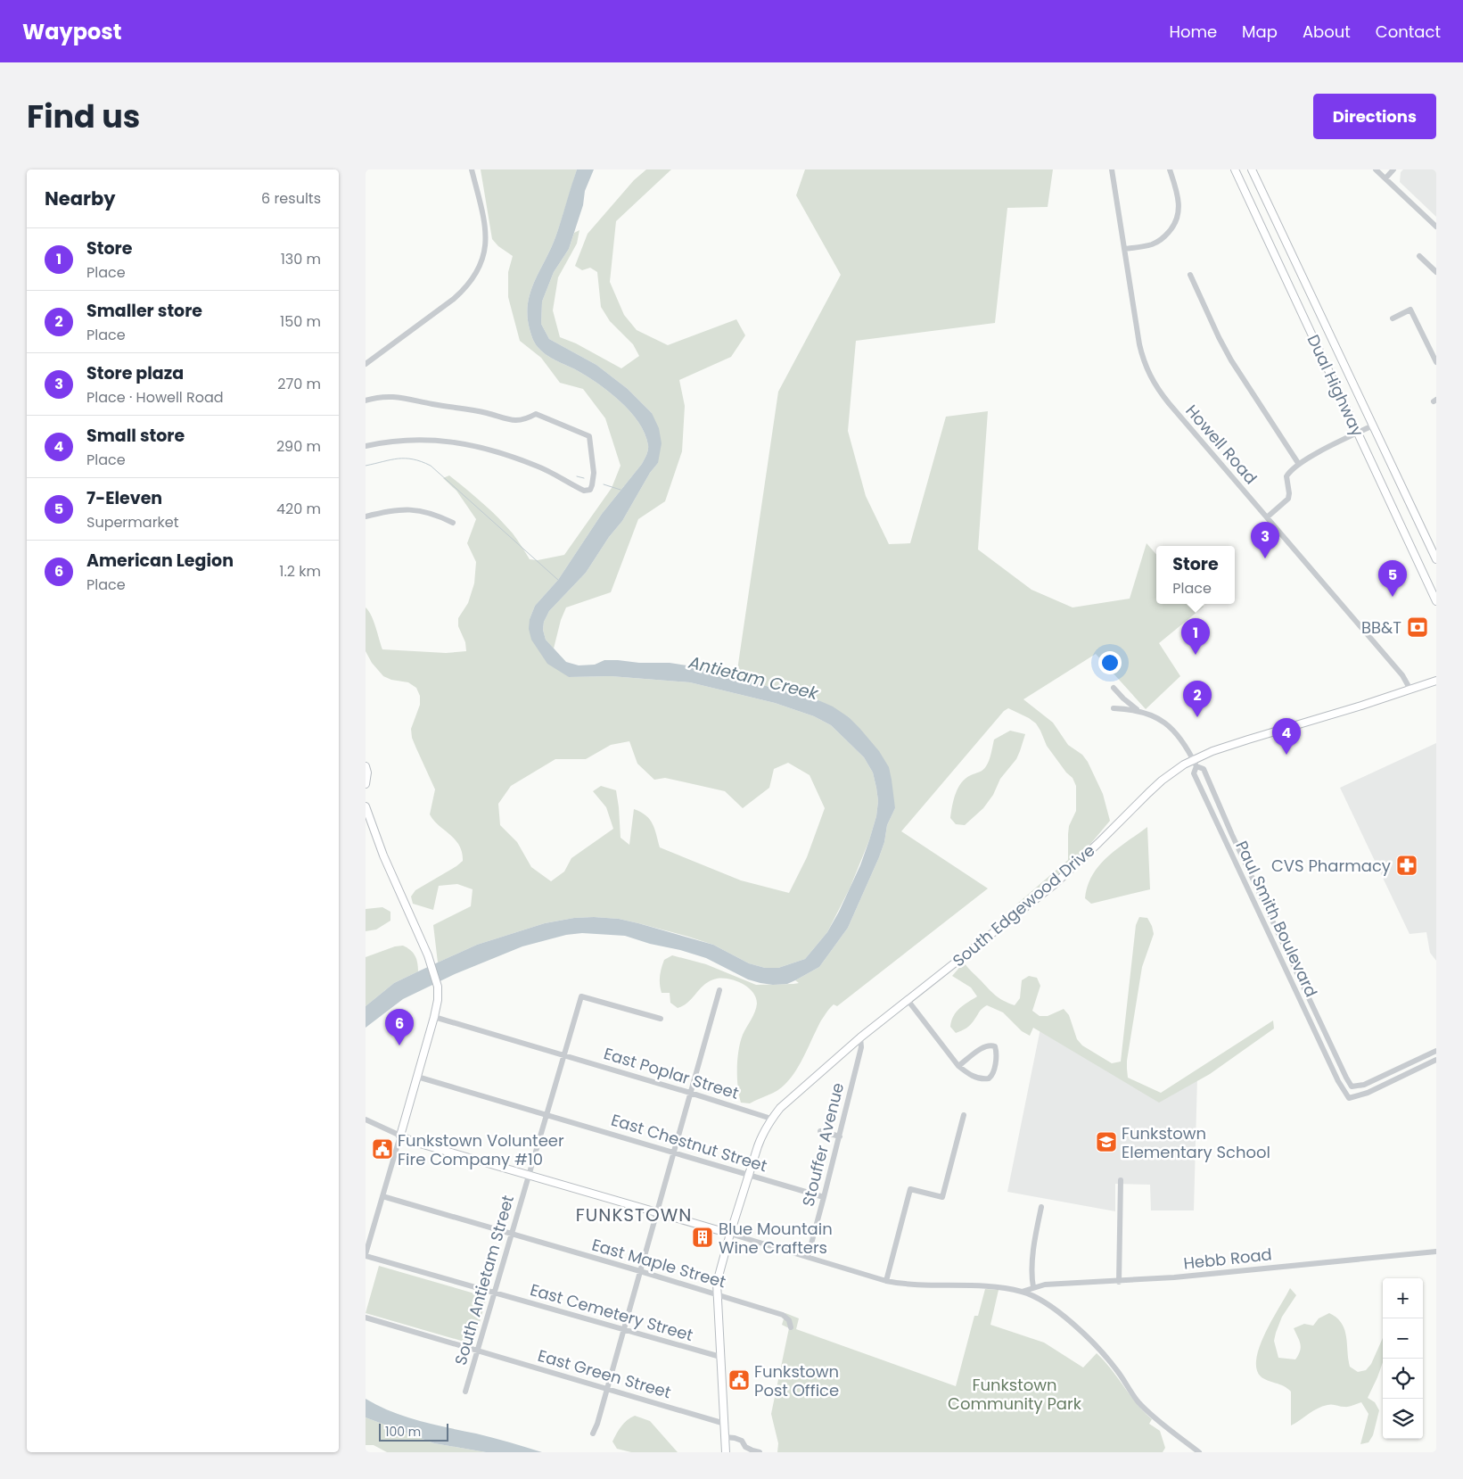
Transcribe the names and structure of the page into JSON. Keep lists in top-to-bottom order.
{
  "streets": {
    "main road": ["Dual Highway", "South Edgewood Drive"],
    "street": [
      "Howell Road",
      "Paul Smith Boulevard",
      "East Poplar Street",
      "East Chestnut Street",
      "Stouffer Avenue",
      "Hebb Road",
      "East Maple Street",
      "South Antietam Street",
      "East Cemetery Street",
      "East Green Street"
    ]
  },
  "crossings": [
    ["Howell Road", "South Edgewood Drive"],
    ["South Edgewood Drive", "Paul Smith Boulevard"],
    ["South Edgewood Drive", "East Poplar Street"],
    ["South Edgewood Drive", "East Chestnut Street"],
    ["South Edgewood Drive", "Stouffer Avenue"],
    ["South Edgewood Drive", "East Maple Street"],
    ["South Edgewood Drive", "East Cemetery Street"],
    ["South Edgewood Drive", "East Green Street"],
    ["East Poplar Street", "South Antietam Street"],
    ["East Chestnut Street", "Stouffer Avenue"],
    ["East Chestnut Street", "South Antietam Street"],
    ["East Maple Street", "South Antietam Street"],
    ["South Antietam Street", "East Cemetery Street"],
    ["South Antietam Street", "East Green Street"]
  ],
  "districts": ["FUNKSTOWN"],
  "water": ["Antietam Creek"],
  "parks": ["Funkstown Community Park"],
  "places": {
    "bank": ["BB&T"],
    "pharmacy": ["CVS Pharmacy"],
    "school or university": ["Funkstown Elementary School"],
    "public building": ["Funkstown Volunteer Fire Company #10", "Funkstown Post Office"],
    "building": ["Blue Mountain Wine Crafters"]
  },
  "scale_bar": "100 m",
  "page": {
    "header": "Waypost",
    "nav": [
      "Home",
      "Map",
      "About",
      "Contact"
    ],
    "title": "Find us",
    "buttons": "Directions",
    "heading": ["Nearby", "6 results"],
    "list": [
      {
        "mark": "1",
        "name": "Store",
        "note": "Place",
        "value": "130 m"
      },
      {
        "mark": "2",
        "name": "Smaller store",
        "note": "Place",
        "value": "150 m"
      },
      {
        "mark": "3",
        "name": "Store plaza",
        "note": "Place · Howell Road",
        "value": "270 m"
      },
      {
        "mark": "4",
        "name": "Small store",
        "note": "Place",
        "value": "290 m"
      },
      {
        "mark": "5",
        "name": "7-Eleven",
        "note": "Supermarket",
        "value": "420 m"
      },
      {
        "mark": "6",
        "name": "American Legion",
        "note": "Place",
        "value": "1.2 km"
      }
    ],
    "pins": [
      "3",
      "5",
      "1",
      "2",
      "4",
      "6"
    ],
    "popup": ["Store", "Place"],
    "map_buttons": ["+", "−"],
    "scale": "100 m"
  }
}
